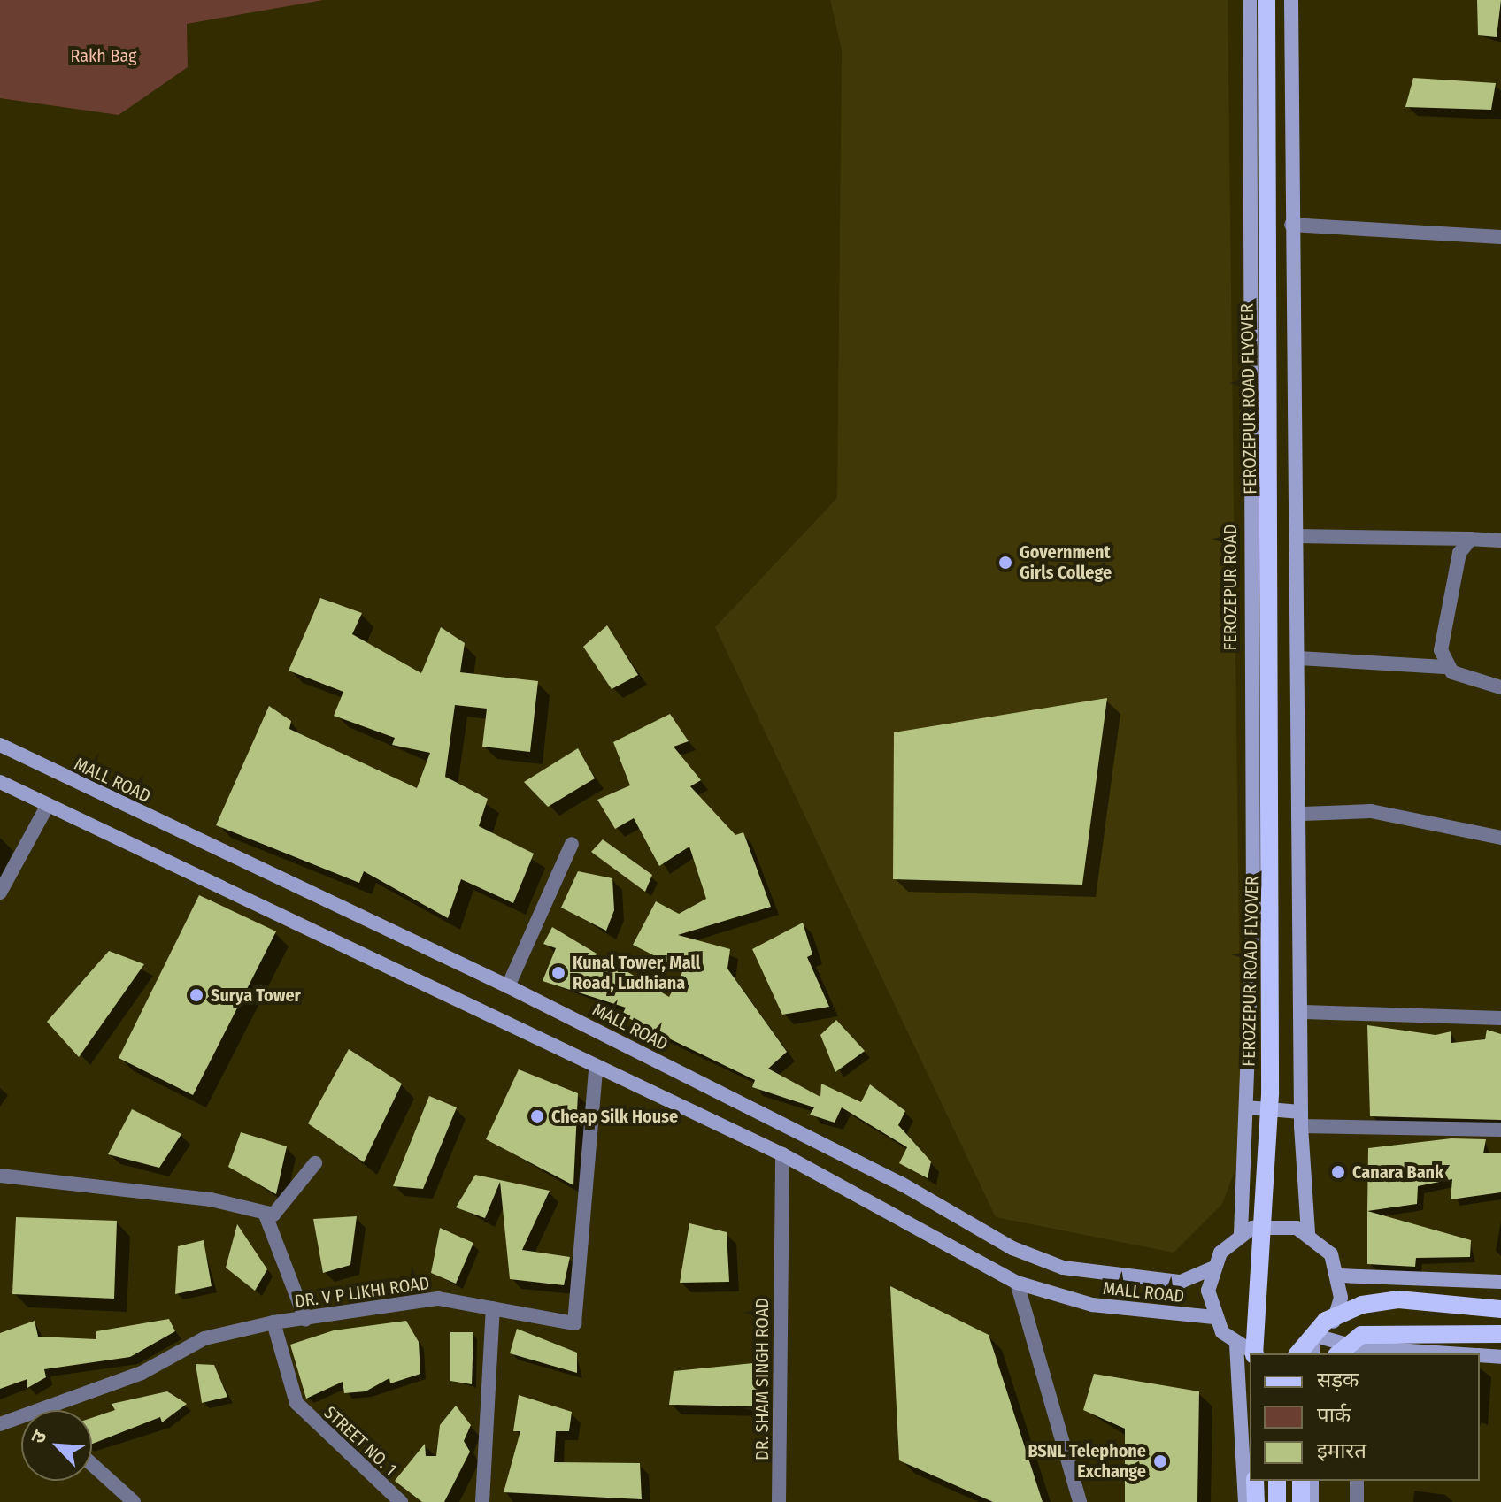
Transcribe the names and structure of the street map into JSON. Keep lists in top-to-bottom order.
{
  "streets": {
    "main road": ["FEROZEPUR ROAD FLYOVER", "FEROZEPUR ROAD", "MALL ROAD"],
    "street": ["DR. V P LIKHI ROAD", "DR. SHAM SINGH ROAD", "STREET NO. 1"]
  },
  "crossings": [
    ["MALL ROAD", "DR. V P LIKHI ROAD"],
    ["MALL ROAD", "DR. SHAM SINGH ROAD"],
    ["DR. V P LIKHI ROAD", "STREET NO. 1"]
  ],
  "parks": ["Rakh Bag"],
  "places": [
    "Government Girls College",
    "Kunal Tower, Mall Road, Ludhiana",
    "Surya Tower",
    "Cheap Silk House",
    "Canara Bank",
    "BSNL Telephone Exchange"
  ],
  "legend": ["सड़क", "पार्क", "इमारत"],
  "north": "top left"
}
